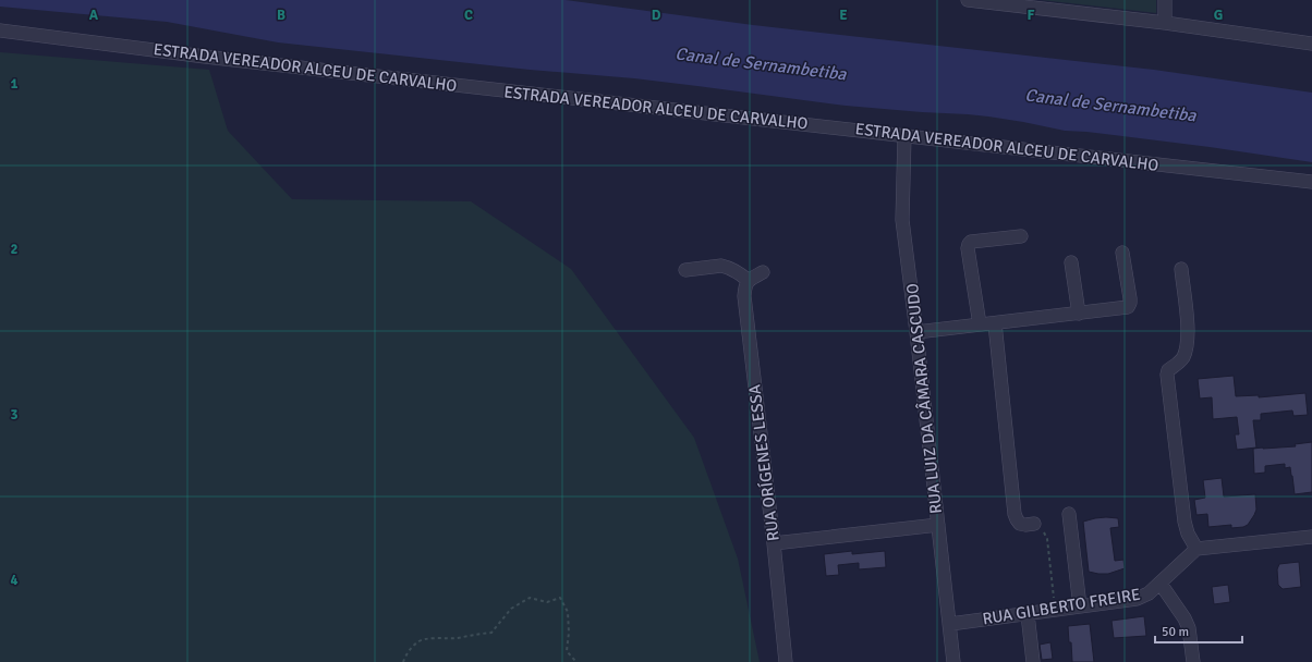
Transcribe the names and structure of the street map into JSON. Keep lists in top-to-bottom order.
{
  "streets": {
    "street": [
      "ESTRADA VEREADOR ALCEU DE CARVALHO",
      "RUA LUIZ DA CÂMARA CASCUDO",
      "RUA ORÍGENES LESSA",
      "RUA GILBERTO FREIRE"
    ]
  },
  "crossings": [
    ["ESTRADA VEREADOR ALCEU DE CARVALHO", "RUA LUIZ DA CÂMARA CASCUDO"],
    ["RUA LUIZ DA CÂMARA CASCUDO", "RUA GILBERTO FREIRE"]
  ],
  "water": ["Canal de Sernambetiba"],
  "scale_bar": "50 m",
  "grid": {
    "columns": [
      "A",
      "B",
      "C",
      "D",
      "E",
      "F",
      "G"
    ],
    "rows": [
      "1",
      "2",
      "3",
      "4"
    ]
  }
}
